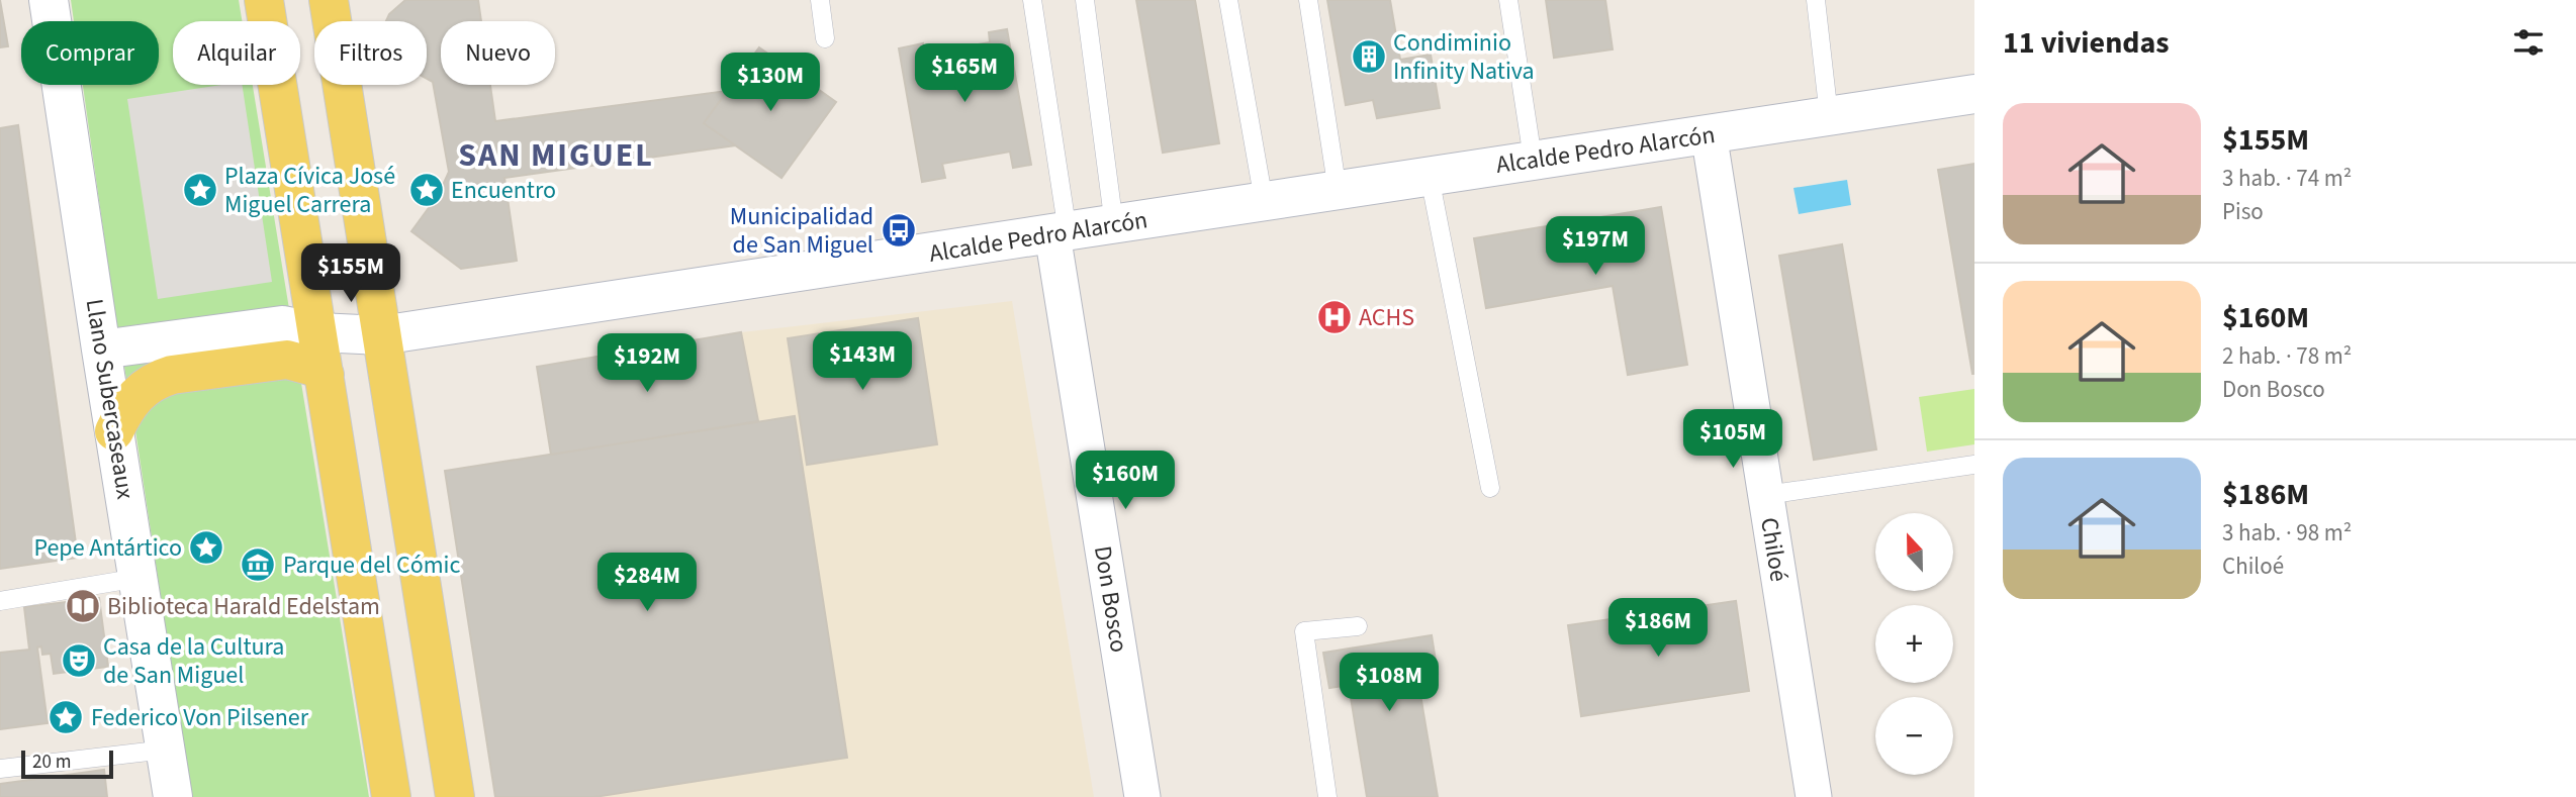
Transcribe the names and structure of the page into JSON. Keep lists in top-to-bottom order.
{
  "streets": {
    "street": [
      "Alcalde Pedro Alarcón",
      "Llano Subercaseaux",
      "Chiloé",
      "Don Bosco"
    ]
  },
  "crossings": [
    ["Alcalde Pedro Alarcón", "Llano Subercaseaux"],
    ["Alcalde Pedro Alarcón", "Chiloé"],
    ["Alcalde Pedro Alarcón", "Don Bosco"]
  ],
  "districts": ["SAN MIGUEL"],
  "places": {
    "building": ["Condiminio Infinity Nativa"],
    "place": [
      "Plaza Cívica José Miguel Carrera",
      "Encuentro",
      "Pepe Antártico",
      "Federico Von Pilsener"
    ],
    "bus stop": ["Municipalidad de San Miguel"],
    "hospital": ["ACHS"],
    "museum": ["Parque del Cómic"],
    "library": ["Biblioteca Harald Edelstam"],
    "theatre": ["Casa de la Cultura de San Miguel"]
  },
  "scale_bar": "20 m",
  "north": "top",
  "page": {
    "heading": "11 viviendas",
    "chip": [
      "Comprar",
      "Alquilar",
      "Filtros",
      "Nuevo"
    ],
    "price": [
      "$165M",
      "$130M",
      "$197M",
      "$155M",
      "$143M",
      "$192M",
      "$105M",
      "$160M",
      "$284M",
      "$186M",
      "$108M"
    ],
    "list": [
      {
        "name": "$155M",
        "note": "3 hab. · 74 m² · Piso"
      },
      {
        "name": "$160M",
        "note": "2 hab. · 78 m² · Don Bosco"
      },
      {
        "name": "$186M",
        "note": "3 hab. · 98 m² · Chiloé"
      }
    ],
    "map_buttons": ["+", "−"],
    "scale": "20 m"
  }
}
